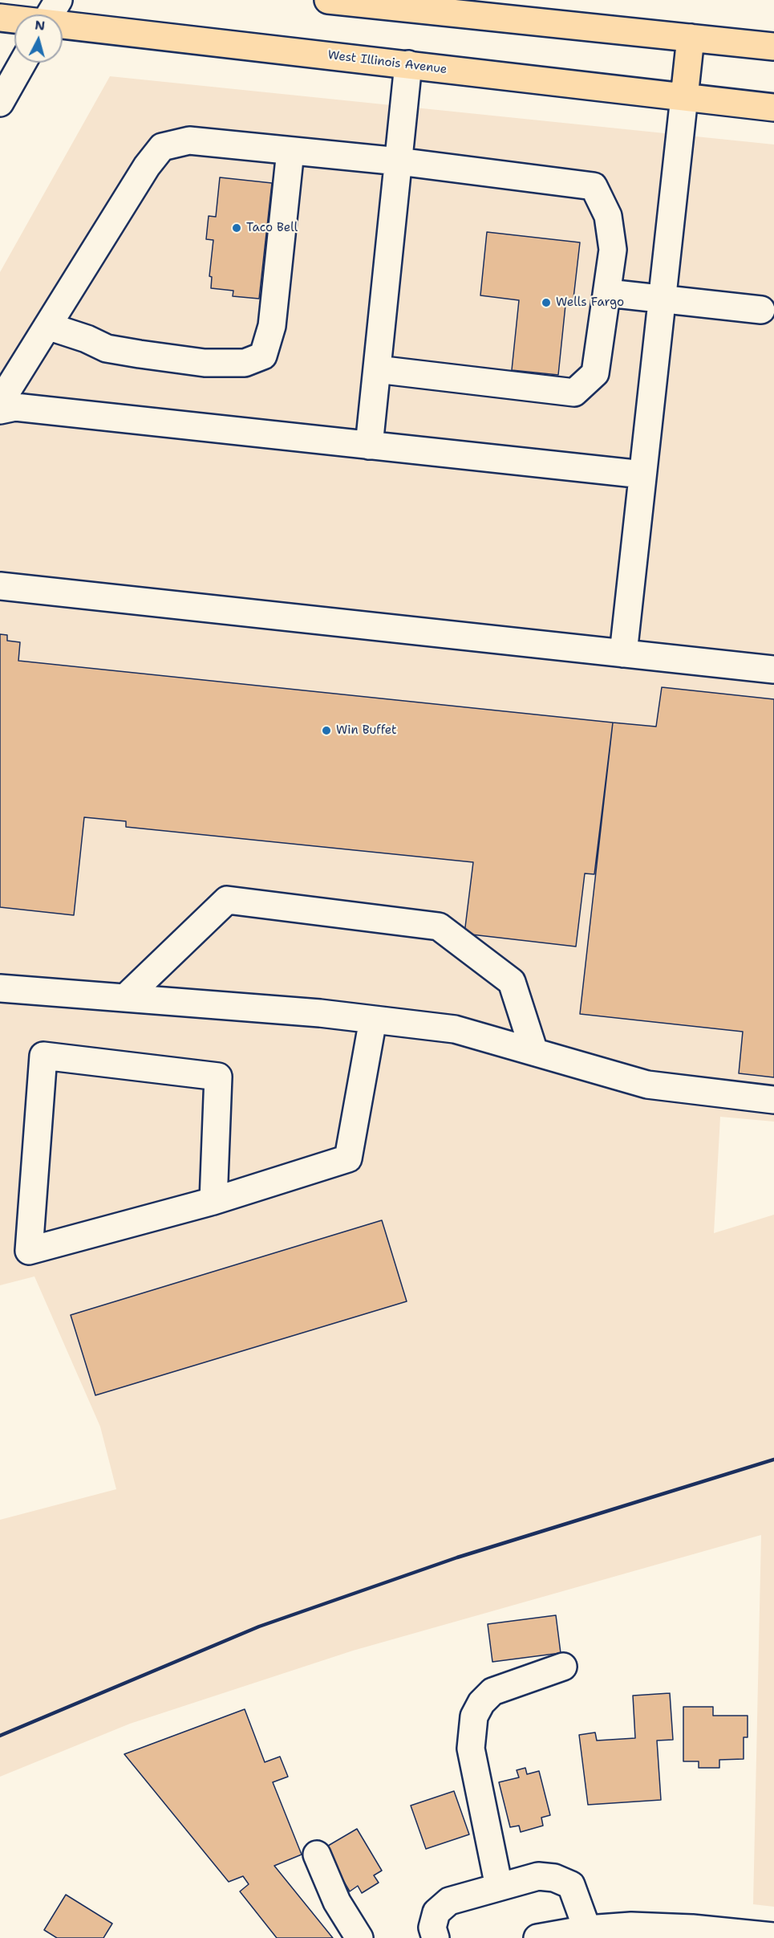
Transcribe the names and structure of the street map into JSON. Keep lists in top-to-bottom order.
{
  "streets": {
    "main road": ["West Illinois Avenue"]
  },
  "places": ["Taco Bell", "Wells Fargo", "Win Buffet"],
  "north": "top"
}
